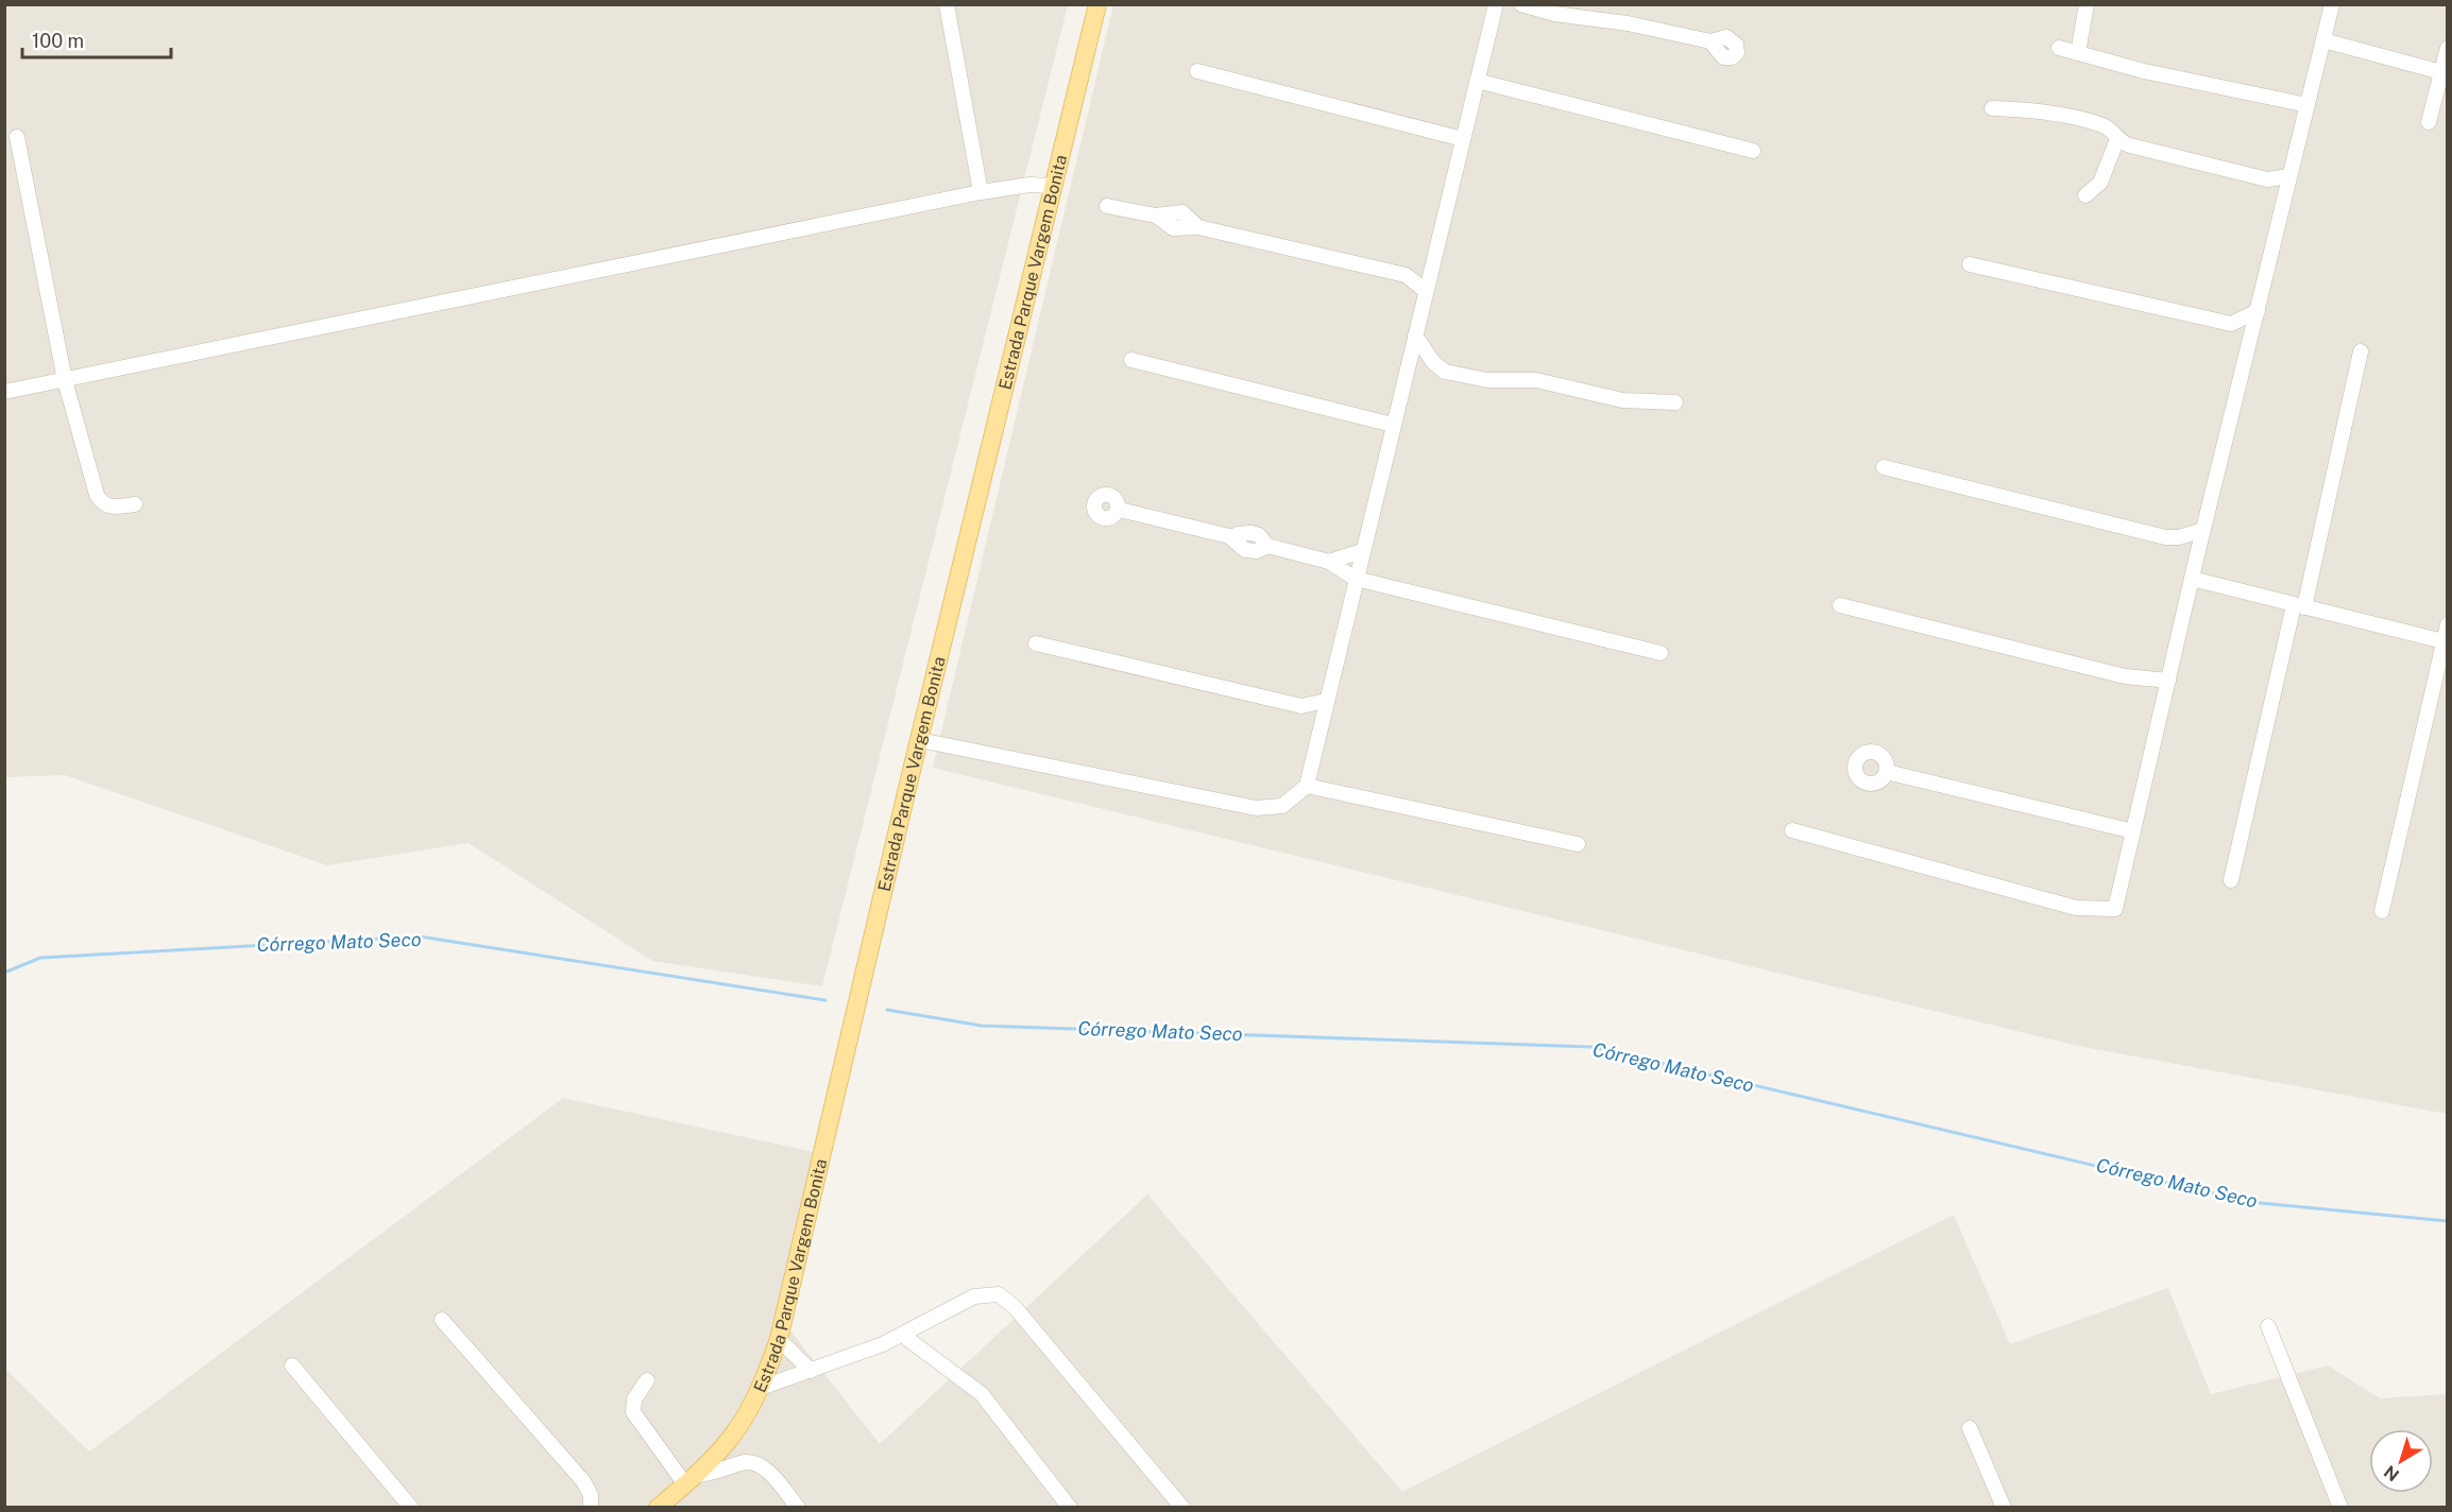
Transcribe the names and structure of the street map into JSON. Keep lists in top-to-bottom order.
{
  "streets": {
    "main road": ["Estrada Parque Vargem Bonita"]
  },
  "water": ["Córrego Mato Seco"],
  "scale_bar": "100 m",
  "north": "bottom left"
}
